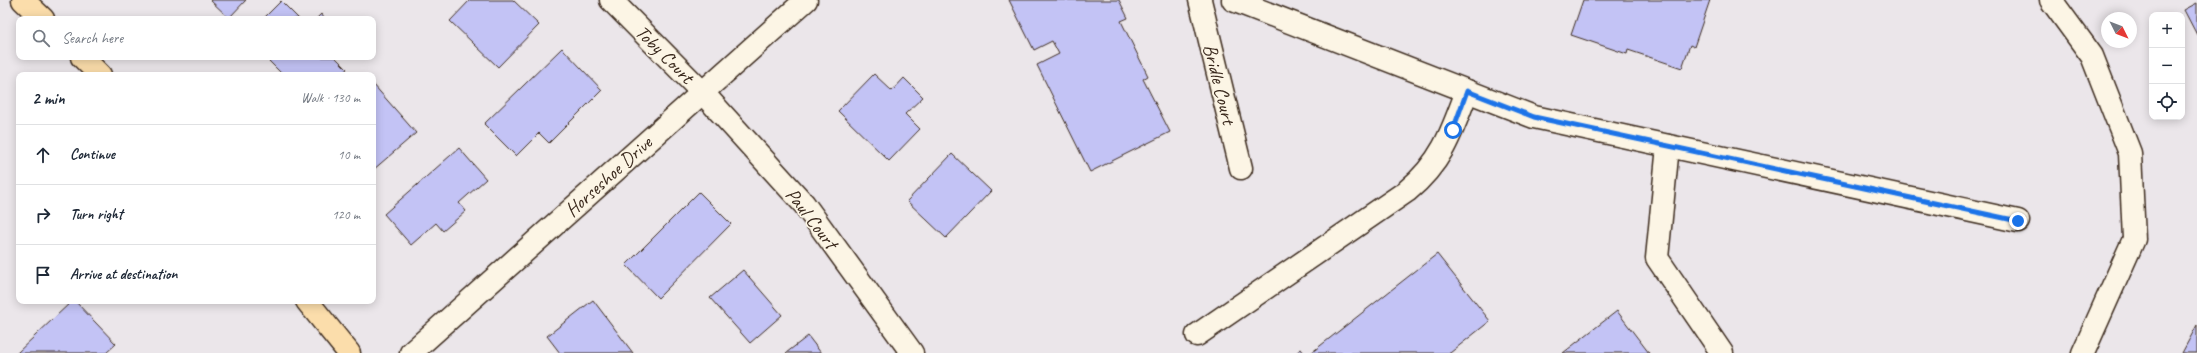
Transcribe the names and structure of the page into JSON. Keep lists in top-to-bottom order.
{
  "streets": {
    "street": [
      "Toby Court",
      "Bridle Court",
      "Horseshoe Drive",
      "Paul Court"
    ]
  },
  "crossings": [
    ["Toby Court", "Horseshoe Drive"],
    ["Toby Court", "Paul Court"],
    ["Horseshoe Drive", "Paul Court"]
  ],
  "north": "bottom right",
  "page": {
    "map_buttons": ["+", "−"],
    "search": "Search here",
    "heading": ["2 min", "Walk · 130 m"],
    "list": [
      ["Continue", "10 m"],
      ["Turn right", "120 m"],
      "Arrive at destination"
    ]
  }
}
